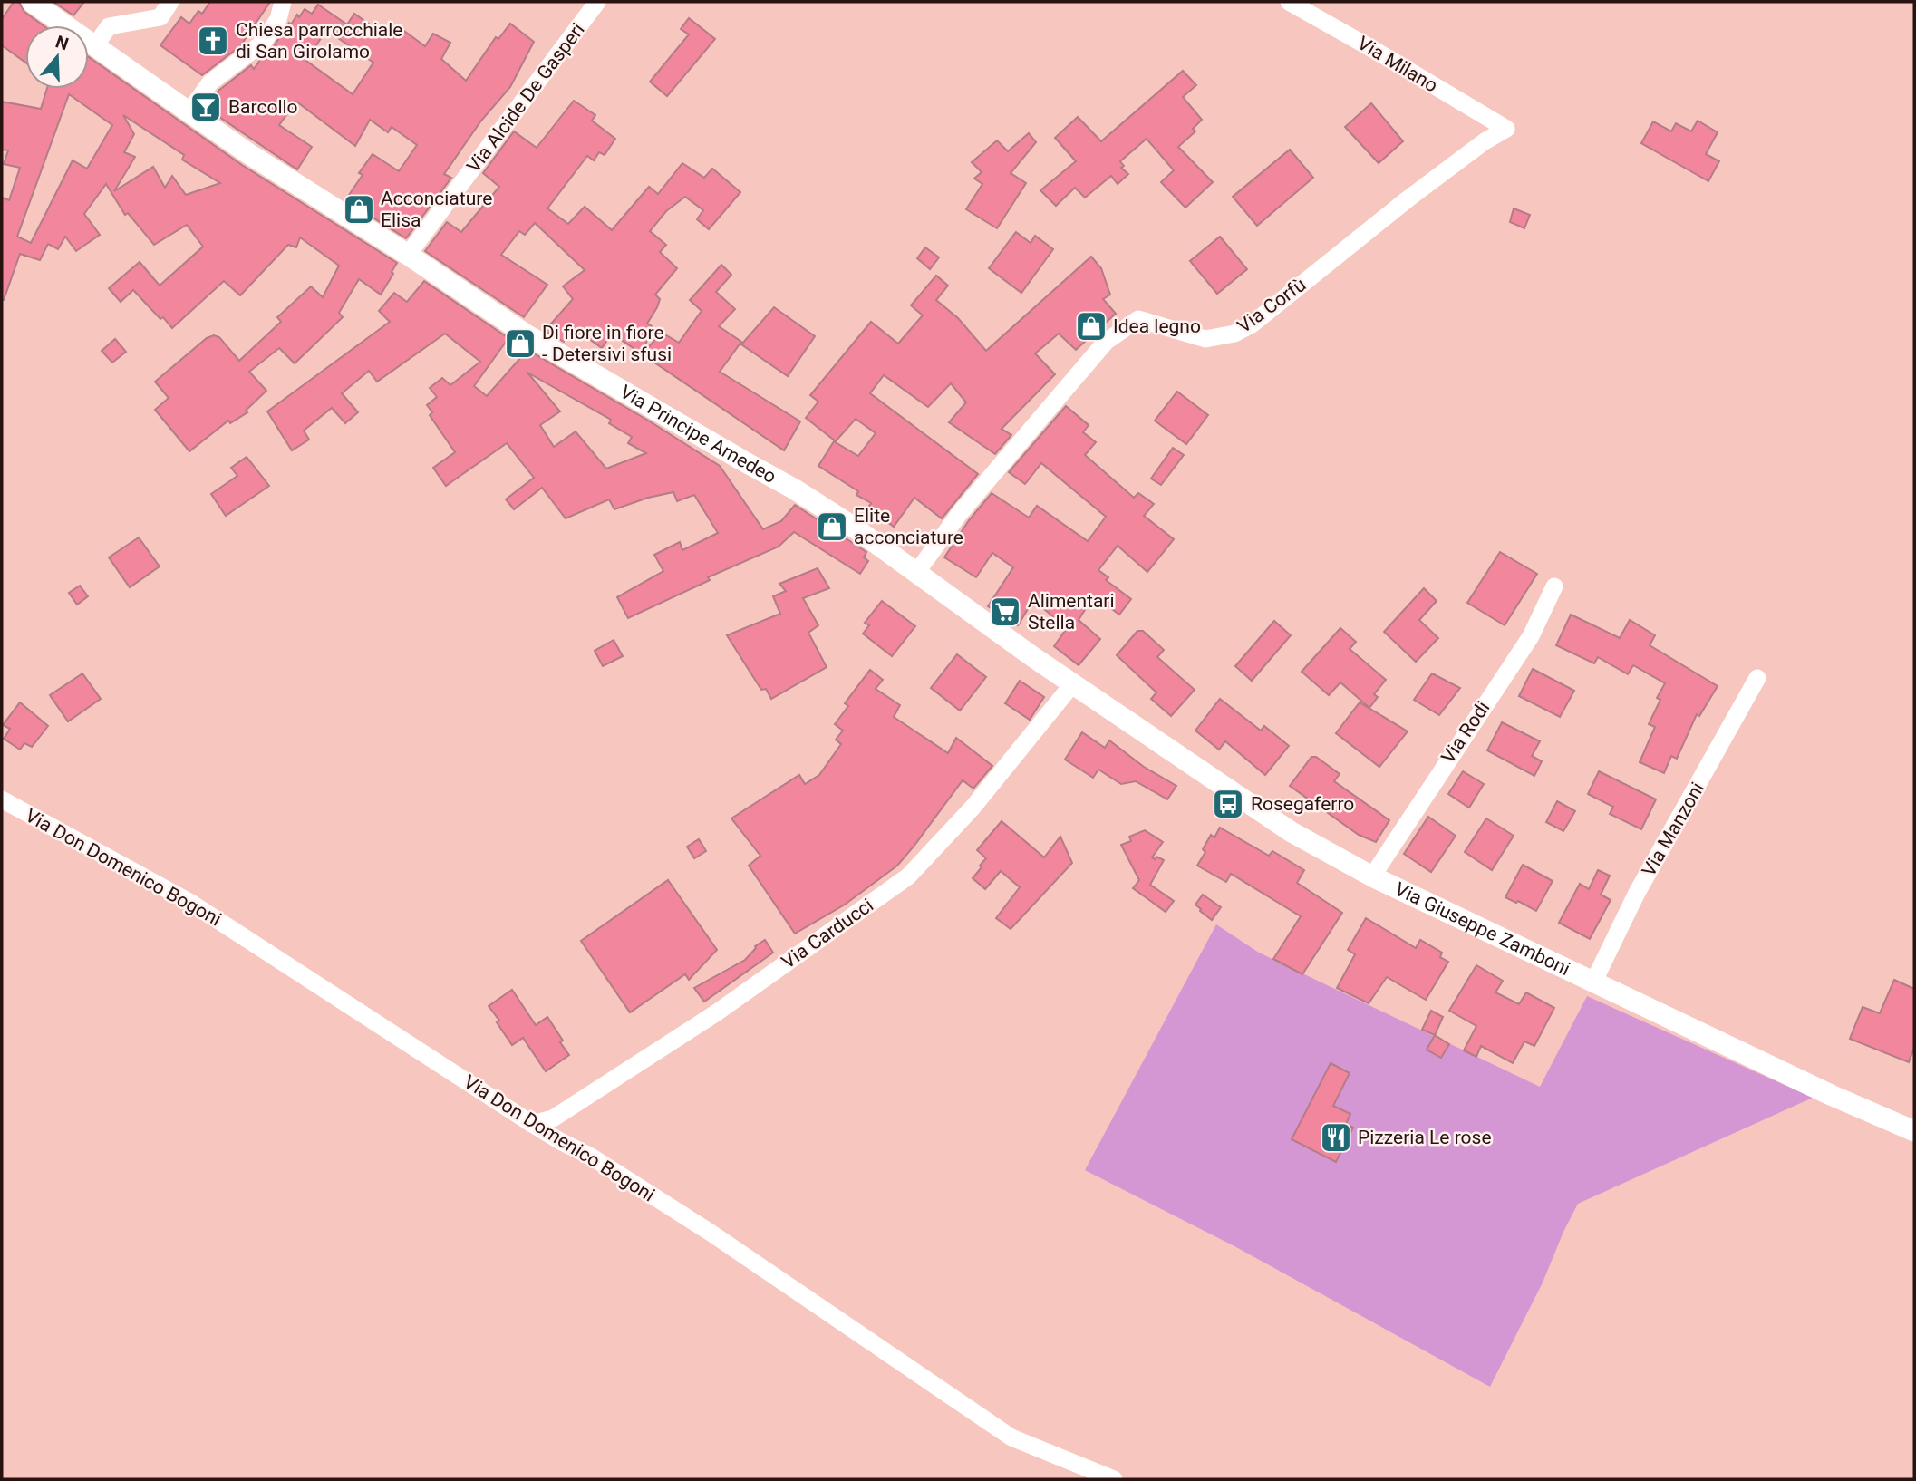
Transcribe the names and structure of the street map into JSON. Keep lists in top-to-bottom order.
{
  "streets": {
    "street": [
      "Via Milano",
      "Via Alcide De Gasperi",
      "Via Corfù",
      "Via Principe Amedeo",
      "Via Rodi",
      "Via Manzoni",
      "Via Don Domenico Bogoni",
      "Via Giuseppe Zamboni",
      "Via Carducci"
    ]
  },
  "crossings": [
    ["Via Milano", "Via Corfù"],
    ["Via Alcide De Gasperi", "Via Principe Amedeo"],
    ["Via Corfù", "Via Principe Amedeo"],
    ["Via Principe Amedeo", "Via Giuseppe Zamboni"],
    ["Via Principe Amedeo", "Via Carducci"],
    ["Via Rodi", "Via Giuseppe Zamboni"],
    ["Via Manzoni", "Via Giuseppe Zamboni"],
    ["Via Don Domenico Bogoni", "Via Carducci"],
    ["Via Giuseppe Zamboni", "Via Carducci"]
  ],
  "places": {
    "church": ["Chiesa parrocchiale di San Girolamo"],
    "bar": ["Barcollo"],
    "shop": [
      "Acconciature Elisa",
      "Idea legno",
      "Di fiore in fiore - Detersivi sfusi",
      "Elite acconciature"
    ],
    "supermarket": ["Alimentari Stella"],
    "bus stop": ["Rosegaferro"],
    "restaurant": ["Pizzeria Le rose"]
  },
  "north": "top"
}
